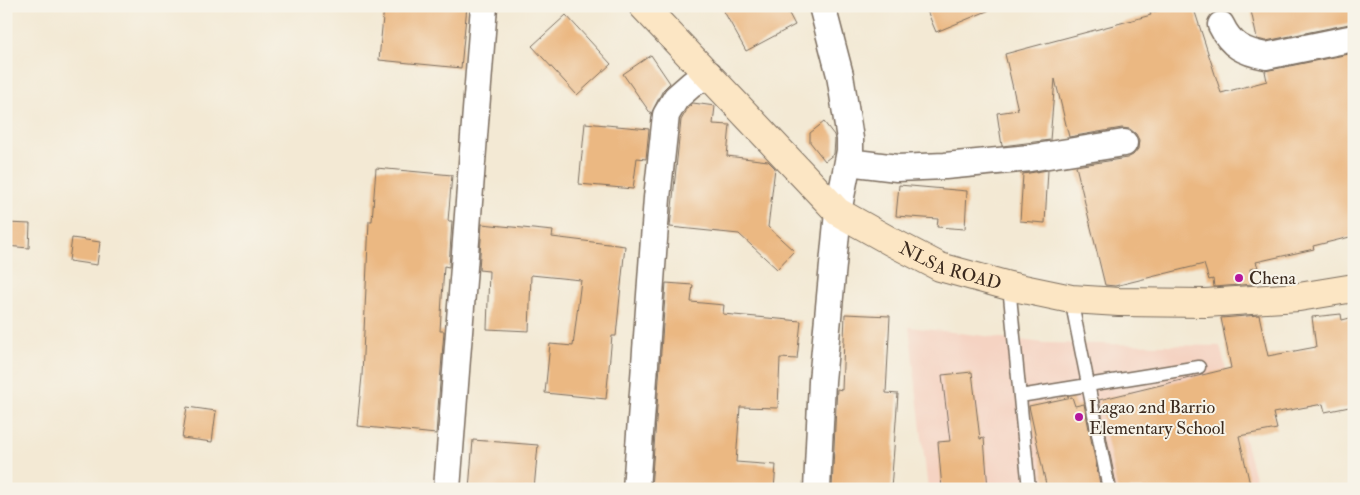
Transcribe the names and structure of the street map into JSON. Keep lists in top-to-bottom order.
{
  "streets": {
    "main road": ["NLSA ROAD"]
  },
  "places": ["Chena", "Lagao 2nd Barrio Elementary School"]
}
